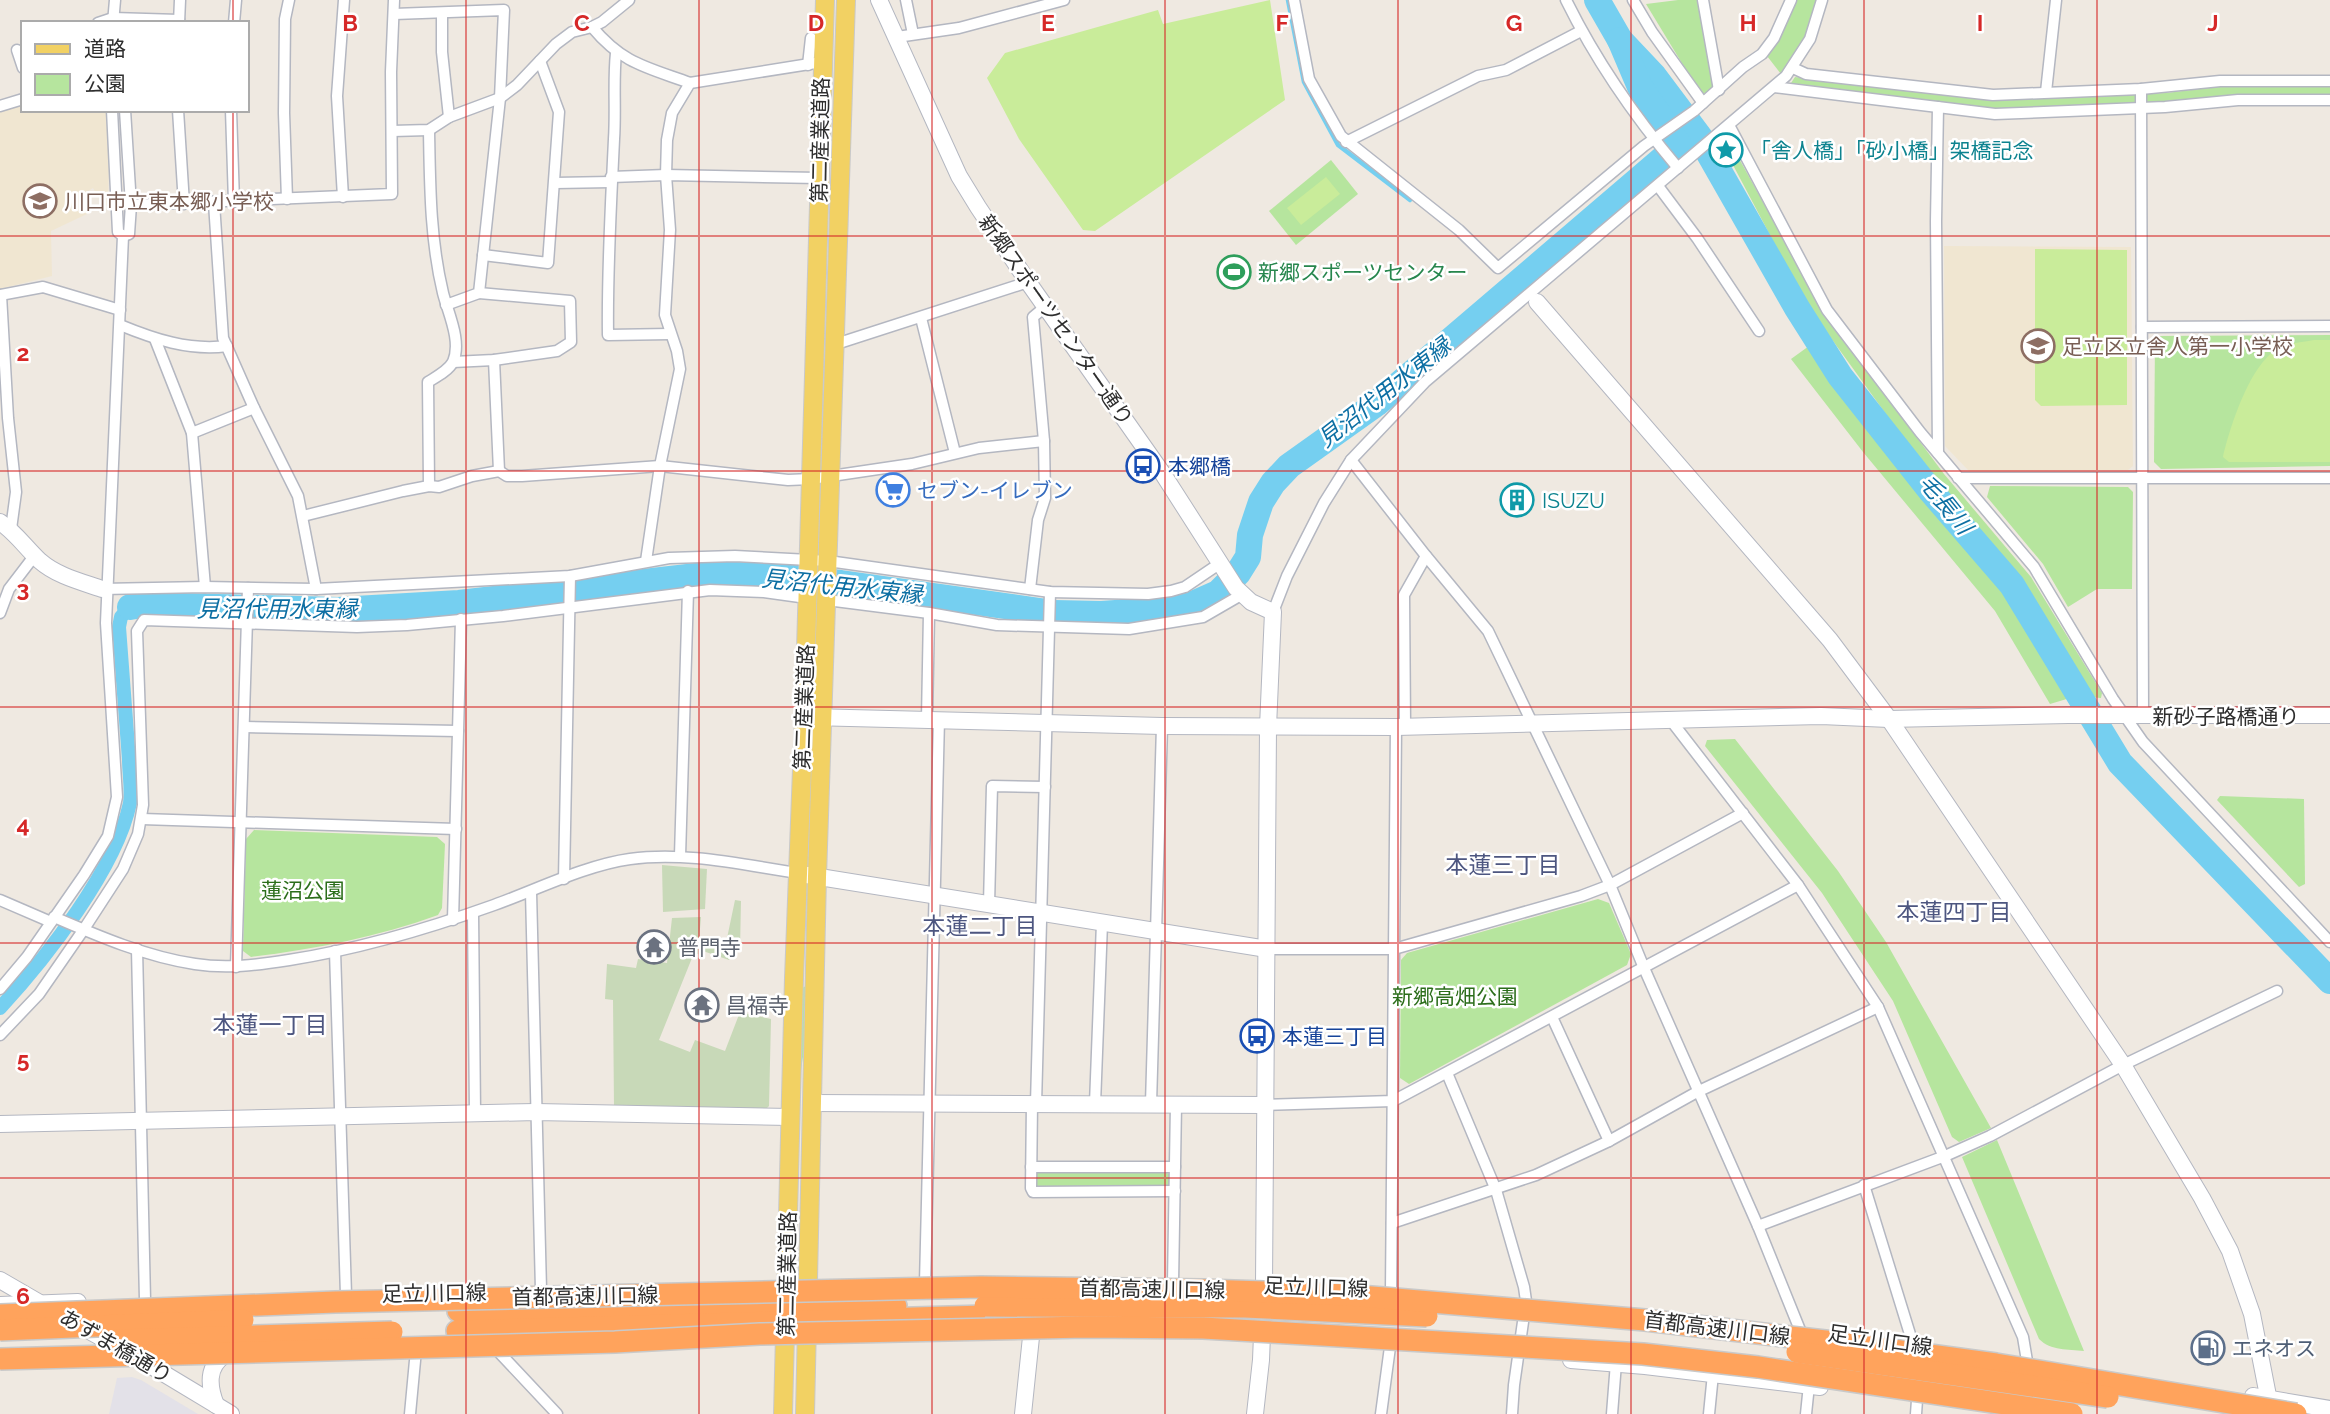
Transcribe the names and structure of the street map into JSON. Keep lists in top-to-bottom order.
{
  "streets": {
    "highway": ["首都高速川口線"],
    "main road": ["第二産業道路"],
    "street": [
      "新郷スポーツセンター通り",
      "新砂子路橋通り",
      "足立川口線",
      "あずま橋通り"
    ]
  },
  "crossings": [
    ["第二産業道路", "新砂子路橋通り"],
    ["第二産業道路", "足立川口線"],
    ["足立川口線", "首都高速川口線"],
    ["足立川口線", "あずま橋通り"]
  ],
  "districts": [
    "本蓮三丁目",
    "本蓮四丁目",
    "本蓮二丁目",
    "本蓮一丁目"
  ],
  "water": ["見沼代用水東縁", "毛長川"],
  "parks": ["蓮沼公園", "新郷高畑公園"],
  "places": {
    "place": ["「舎人橋」「砂小橋」架橋記念"],
    "school or university": ["川口市立東本郷小学校", "足立区立舎人第一小学校"],
    "sports": ["新郷スポーツセンター"],
    "bus stop": ["本郷橋", "本蓮三丁目"],
    "supermarket": ["セブン-イレブン"],
    "building": ["ISUZU"],
    "temple": ["普門寺", "昌福寺"],
    "fuel station": ["エネオス"]
  },
  "legend": ["道路", "公園"],
  "grid": {
    "columns": [
      "B",
      "C",
      "D",
      "E",
      "F",
      "G",
      "H",
      "I",
      "J"
    ],
    "rows": [
      "2",
      "3",
      "4",
      "5",
      "6"
    ]
  }
}
